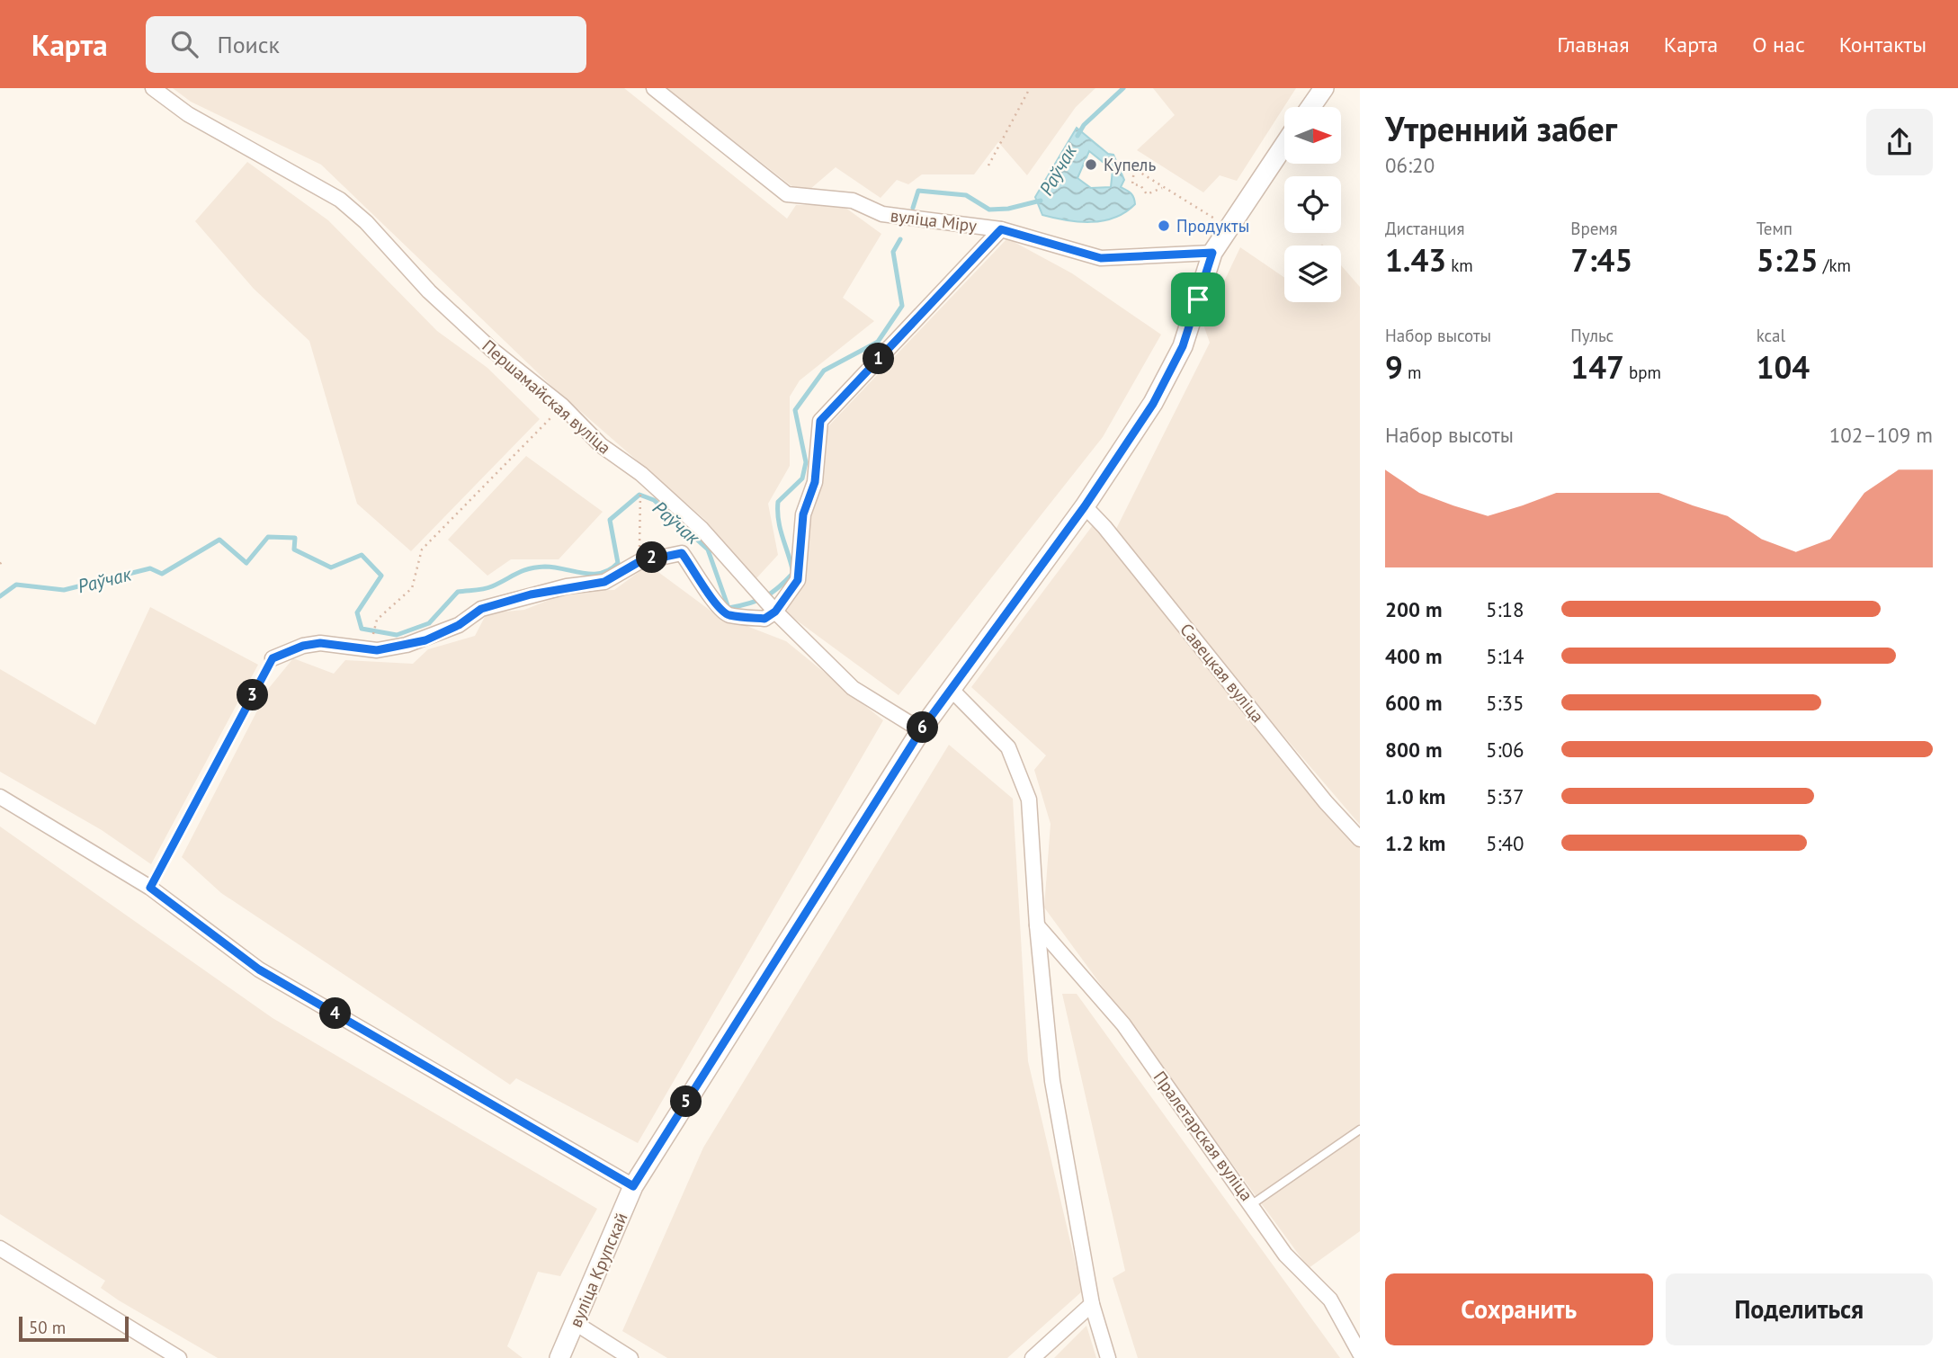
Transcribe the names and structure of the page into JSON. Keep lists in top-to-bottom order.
{
  "streets": {
    "street": [
      "вуліца Міру",
      "Першамайская вуліца",
      "Савецкая вуліца",
      "Пралетарская вуліца",
      "вуліца Крупскай"
    ]
  },
  "crossings": [
    ["вуліца Міру", "вуліца Крупскай"],
    ["Першамайская вуліца", "вуліца Крупскай"],
    ["Савецкая вуліца", "вуліца Крупскай"]
  ],
  "water": ["Раўчак"],
  "places": ["Купель", "Продукты"],
  "scale_bar": "50 m",
  "north": "right",
  "page": {
    "header": "Карта",
    "search": "Поиск",
    "nav": [
      "Главная",
      "Карта",
      "О нас",
      "Контакты"
    ],
    "heading": ["Утренний забег", "06:20"],
    "stats": [
      ["Дистанция", "1.43 km"],
      ["Время", "7:45"],
      ["Темп", "5:25 /km"],
      ["Набор высоты", "9 m"],
      ["Пульс", "147 bpm"],
      ["kcal", "104"]
    ],
    "pins": [
      "1",
      "2",
      "3",
      "6",
      "4",
      "5"
    ],
    "chart": ["Набор высоты", "102–109 m"],
    "list": [
      {
        "name": "200 m",
        "note": "5:18"
      },
      {
        "name": "400 m",
        "note": "5:14"
      },
      {
        "name": "600 m",
        "note": "5:35"
      },
      {
        "name": "800 m",
        "note": "5:06"
      },
      {
        "name": "1.0 km",
        "note": "5:37"
      },
      {
        "name": "1.2 km",
        "note": "5:40"
      }
    ],
    "buttons": ["Сохранить", "Поделиться"],
    "scale": "50 m"
  }
}
